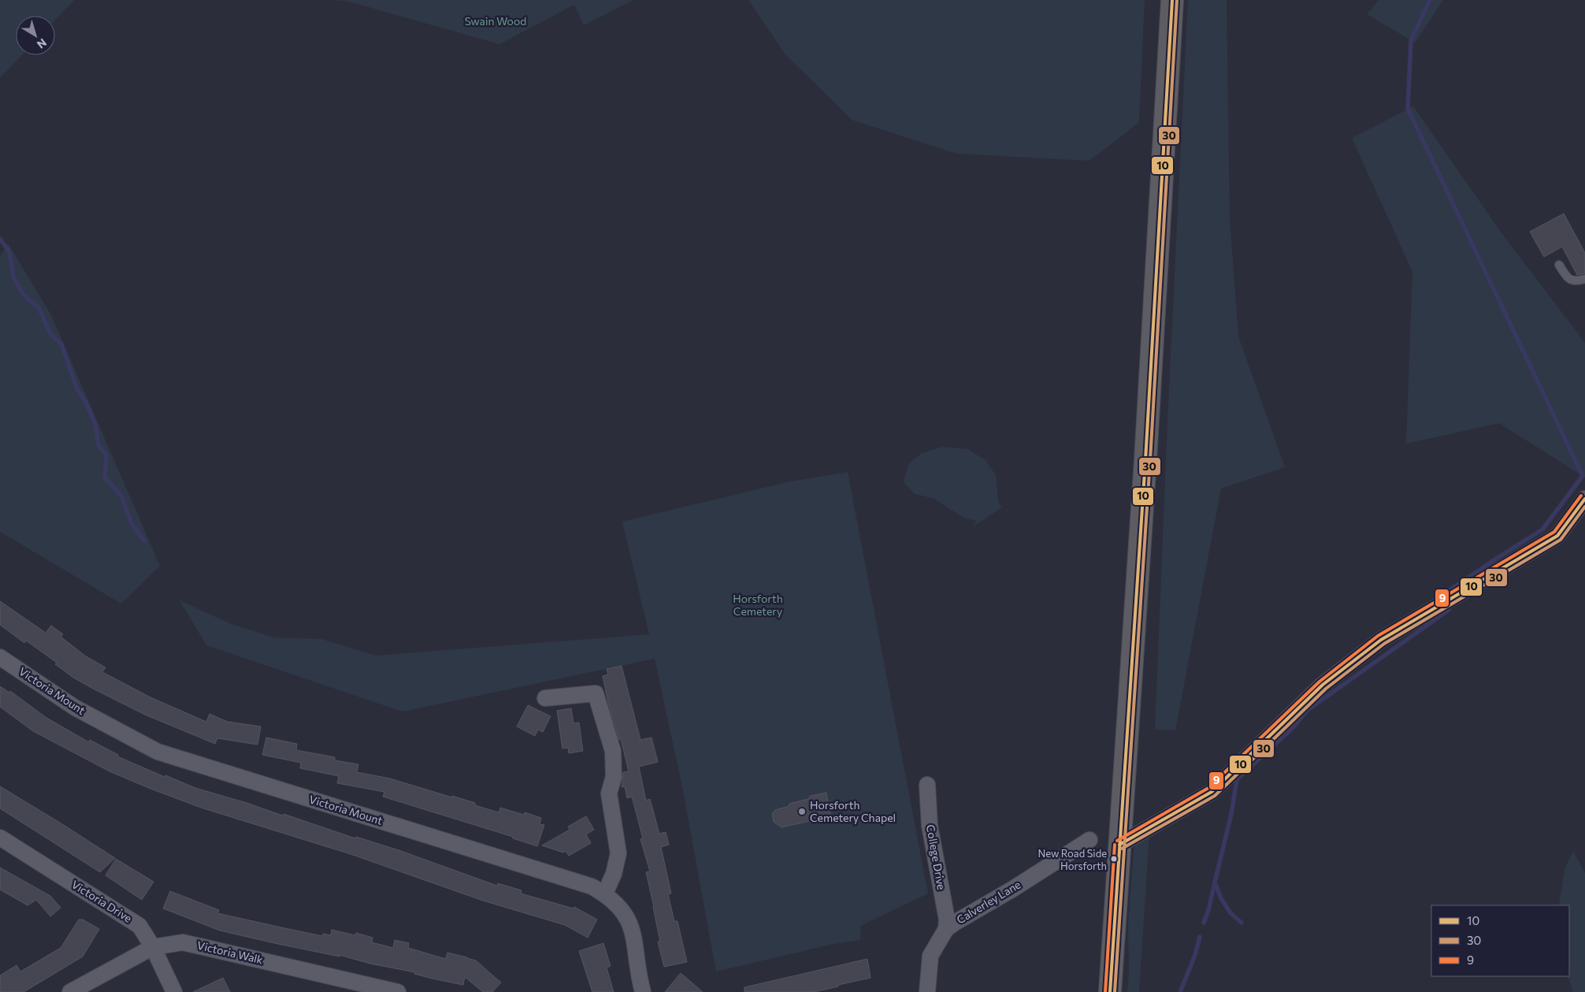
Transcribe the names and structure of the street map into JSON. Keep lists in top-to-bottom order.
{
  "streets": {
    "street": [
      "Victoria Mount",
      "College Drive",
      "Victoria Drive",
      "Calverley Lane",
      "Victoria Walk"
    ]
  },
  "crossings": [
    ["College Drive", "Calverley Lane"],
    ["Victoria Drive", "Victoria Walk"]
  ],
  "parks": ["Swain Wood", "Horsforth Cemetery"],
  "places": ["Horsforth Cemetery Chapel", "New Road Side Horsforth"],
  "lines": ["transit line 10", "transit line 30", "transit line 9"],
  "legend": ["10", "30", "9"],
  "north": "bottom right"
}
